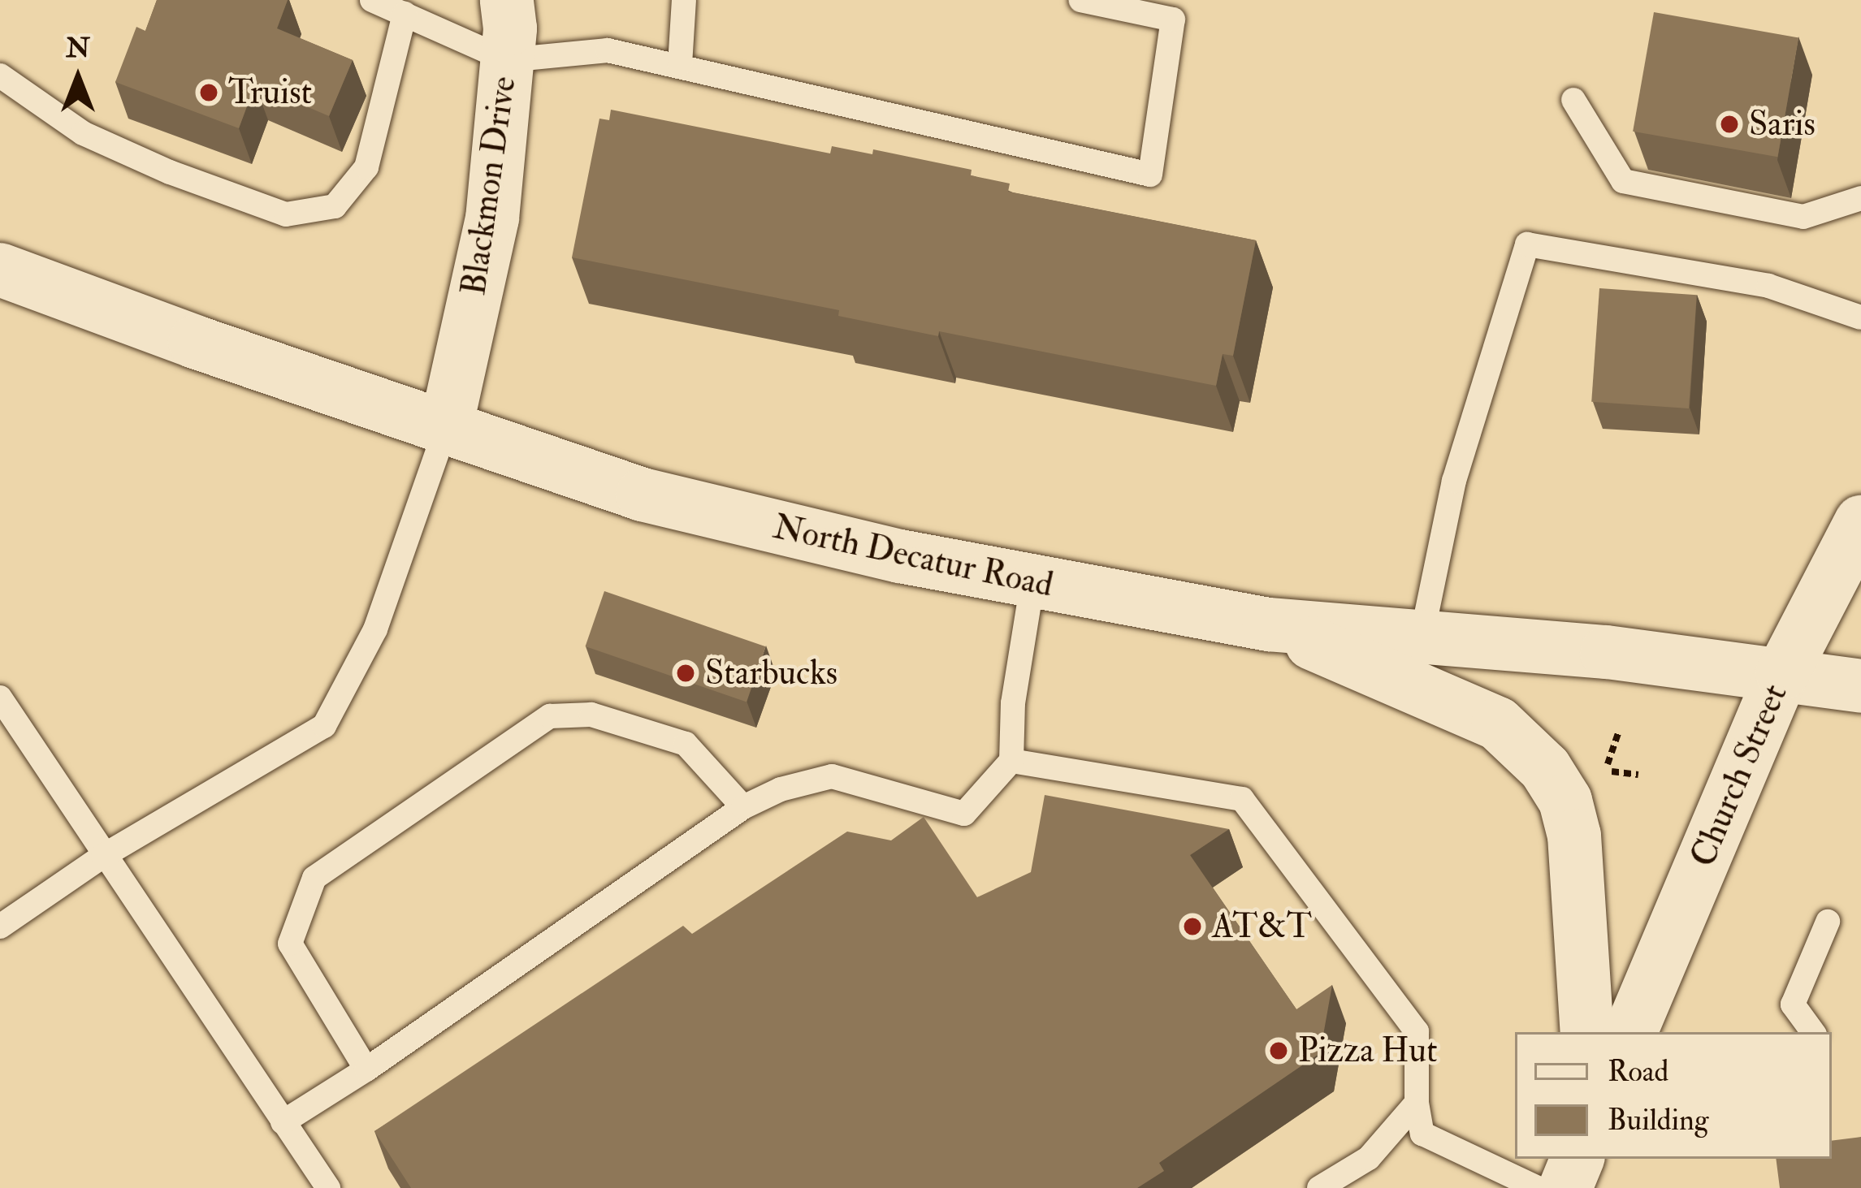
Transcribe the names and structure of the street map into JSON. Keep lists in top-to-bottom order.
{
  "streets": {
    "main road": ["Blackmon Drive", "North Decatur Road", "Church Street"]
  },
  "crossings": [
    ["Blackmon Drive", "North Decatur Road"],
    ["North Decatur Road", "Church Street"]
  ],
  "places": [
    "Truist",
    "Saris",
    "Starbucks",
    "AT&T",
    "Pizza Hut"
  ],
  "legend": ["Road", "Building"],
  "north": "top"
}
